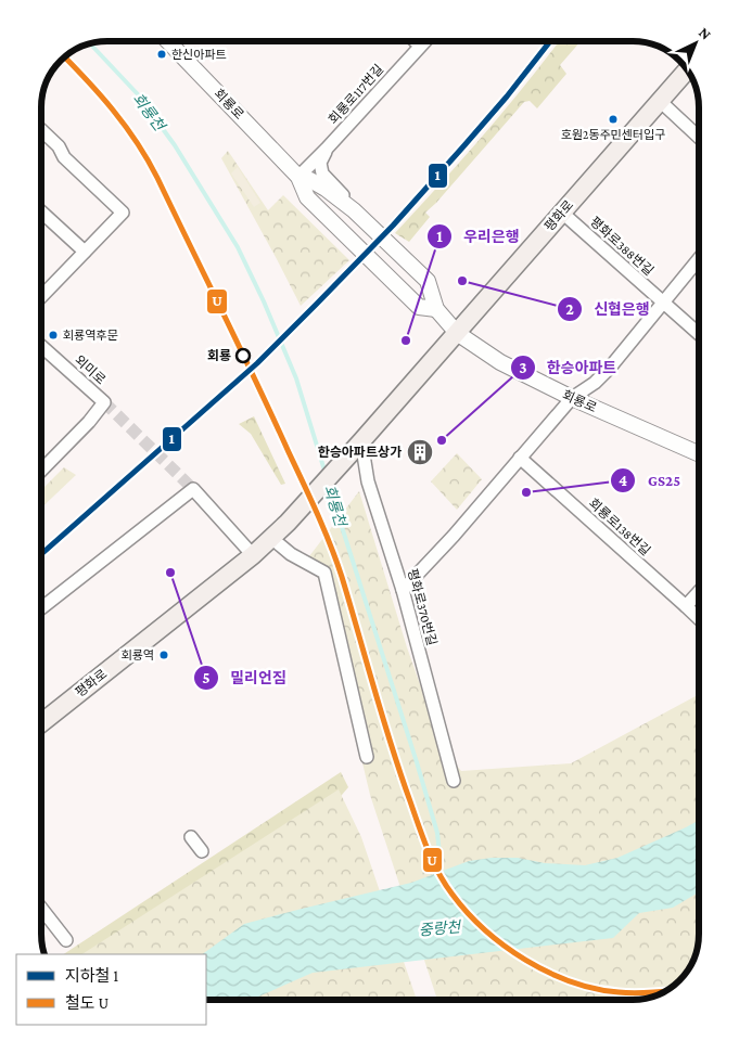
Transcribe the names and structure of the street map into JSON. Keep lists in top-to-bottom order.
{
  "streets": {
    "main road": ["평화로"],
    "street": [
      "회룡로117번길",
      "회룡로",
      "평화로388번길",
      "외미로",
      "회룡로138번길",
      "평화로370번길"
    ]
  },
  "crossings": [
    ["회룡로117번길", "회룡로"],
    ["회룡로", "평화로"],
    ["평화로", "평화로388번길"],
    ["평화로", "평화로370번길"]
  ],
  "water": ["회룡천", "중랑천"],
  "places": {
    "other": [
      "한신아파트",
      "호원2동주민센터입구",
      "신협은행",
      "회룡역후문",
      "우리은행",
      "회룡",
      "한승아파트",
      "GS25",
      "밀리언짐",
      "회룡역"
    ],
    "building": ["한승아파트상가"]
  },
  "lines": ["metro line 1", "rail line U"],
  "legend": ["지하철 1", "철도 U"],
  "north": "top right"
}
